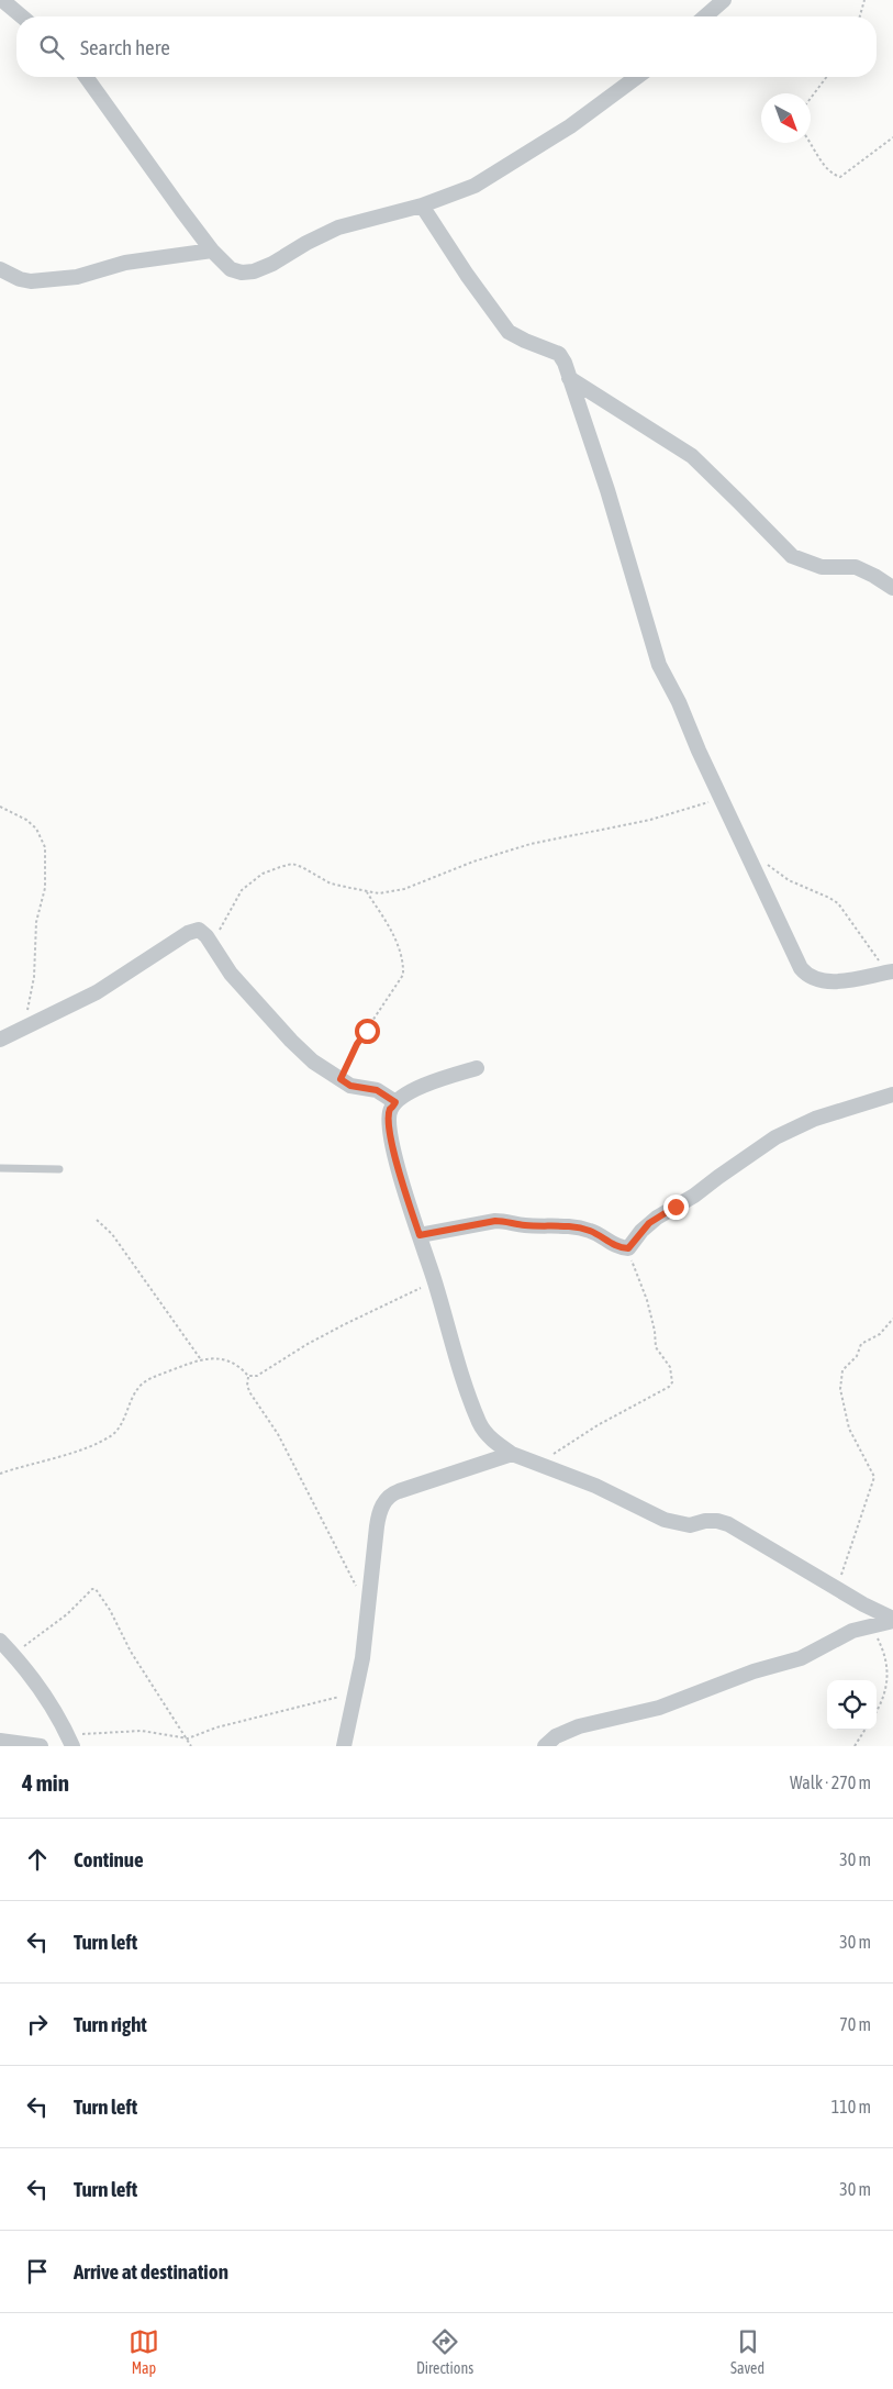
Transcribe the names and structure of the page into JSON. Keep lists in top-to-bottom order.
{
  "north": "bottom right",
  "page": {
    "search": "Search here",
    "heading": ["4 min", "Walk · 270 m"],
    "list": [
      ["Continue", "30 m"],
      ["Turn left", "30 m"],
      ["Turn right", "70 m"],
      ["Turn left", "110 m"],
      ["Turn left", "30 m"],
      "Arrive at destination"
    ],
    "nav": ["Map", "Directions", "Saved"]
  }
}
